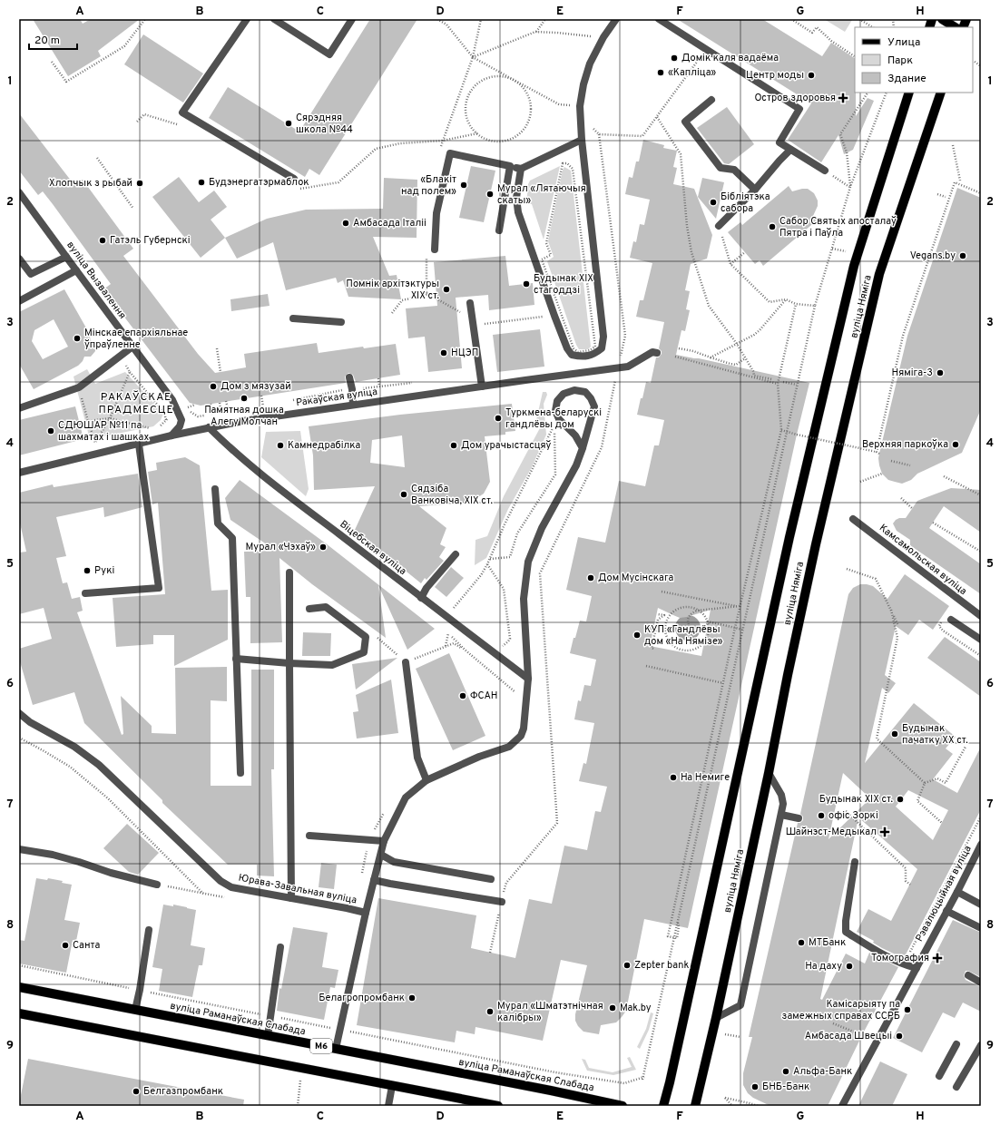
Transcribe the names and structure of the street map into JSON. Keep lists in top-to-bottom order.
{
  "streets": {
    "main road": ["вуліца Няміга", "вуліца Раманаўская Слабада", "М6"],
    "street": [
      "вуліца Вызвалення",
      "Ракаўская вуліца",
      "Віцебская вуліца",
      "Камсамольская вуліца",
      "Юрава-Завальная вуліца",
      "Рэвалюцыйная вуліца"
    ]
  },
  "crossings": [
    ["вуліца Вызвалення", "Ракаўская вуліца"],
    ["Ракаўская вуліца", "Віцебская вуліца"],
    ["Юрава-Завальная вуліца", "вуліца Раманаўская Слабада"]
  ],
  "districts": ["РАКАЎСКАЕ ПРАДМЕСЦЕ"],
  "places": {
    "other": [
      "Домік каля вадаёма",
      "«Капліца»",
      "Центр моды",
      "Сярэдняя школа №44",
      "Будэнергатэрмаблок",
      "Хлопчык з рыбай",
      "«Блакіт над полем»",
      "Мурал «Лятаючыя скаты»",
      "Бібліятэка сабора",
      "Амбасада Італіі",
      "Сабор Святых апосталаў Пятра і Паўла",
      "Гатэль Губернскі",
      "Vegans.by",
      "Будынак XIX стагоддзі",
      "Помнік архітэктуры ХІХ ст.",
      "Мінскае епархіяльнае ўпраўленне",
      "НЦЭП",
      "Няміга-3",
      "Дом з мязузай",
      "Памятная дошка Алегу Молчан",
      "Туркмена-беларускі гандлёвы дом",
      "СДЮШАР №11 па шахматах і шашках",
      "Верхняя паркоўка",
      "Камнедрабілка",
      "Дом урачыстасцяў",
      "Сядзіба Ванковіча, XIX ст.",
      "Мурал «Чэхаў»",
      "Рукі",
      "Дом Мусінскага",
      "КУП «Гандлёвы дом «На Нямізе»",
      "ФСАН",
      "Будынак пачатку XX ст.",
      "На Немиге",
      "Будынак XIX ст.",
      "офіс Зоркі",
      "МТБанк",
      "Санта",
      "Zepter bank",
      "На даху",
      "Белагропромбанк",
      "Mak.by",
      "Камісарыяту па замежных справах ССРБ",
      "Мурал «Шматэтнічная калібры»",
      "Амбасада Швецыі",
      "Альфа-Банк",
      "БНБ-Банк",
      "Белгазпромбанк"
    ],
    "health": ["Остров здоровья", "Шайнэст-Медыкал", "Томография"]
  },
  "legend": ["Улица", "Парк", "Здание"],
  "scale_bar": "20 m",
  "grid": {
    "columns": [
      "A",
      "B",
      "C",
      "D",
      "E",
      "F",
      "G",
      "H"
    ],
    "rows": [
      "1",
      "2",
      "3",
      "4",
      "5",
      "6",
      "7",
      "8",
      "9"
    ]
  }
}
